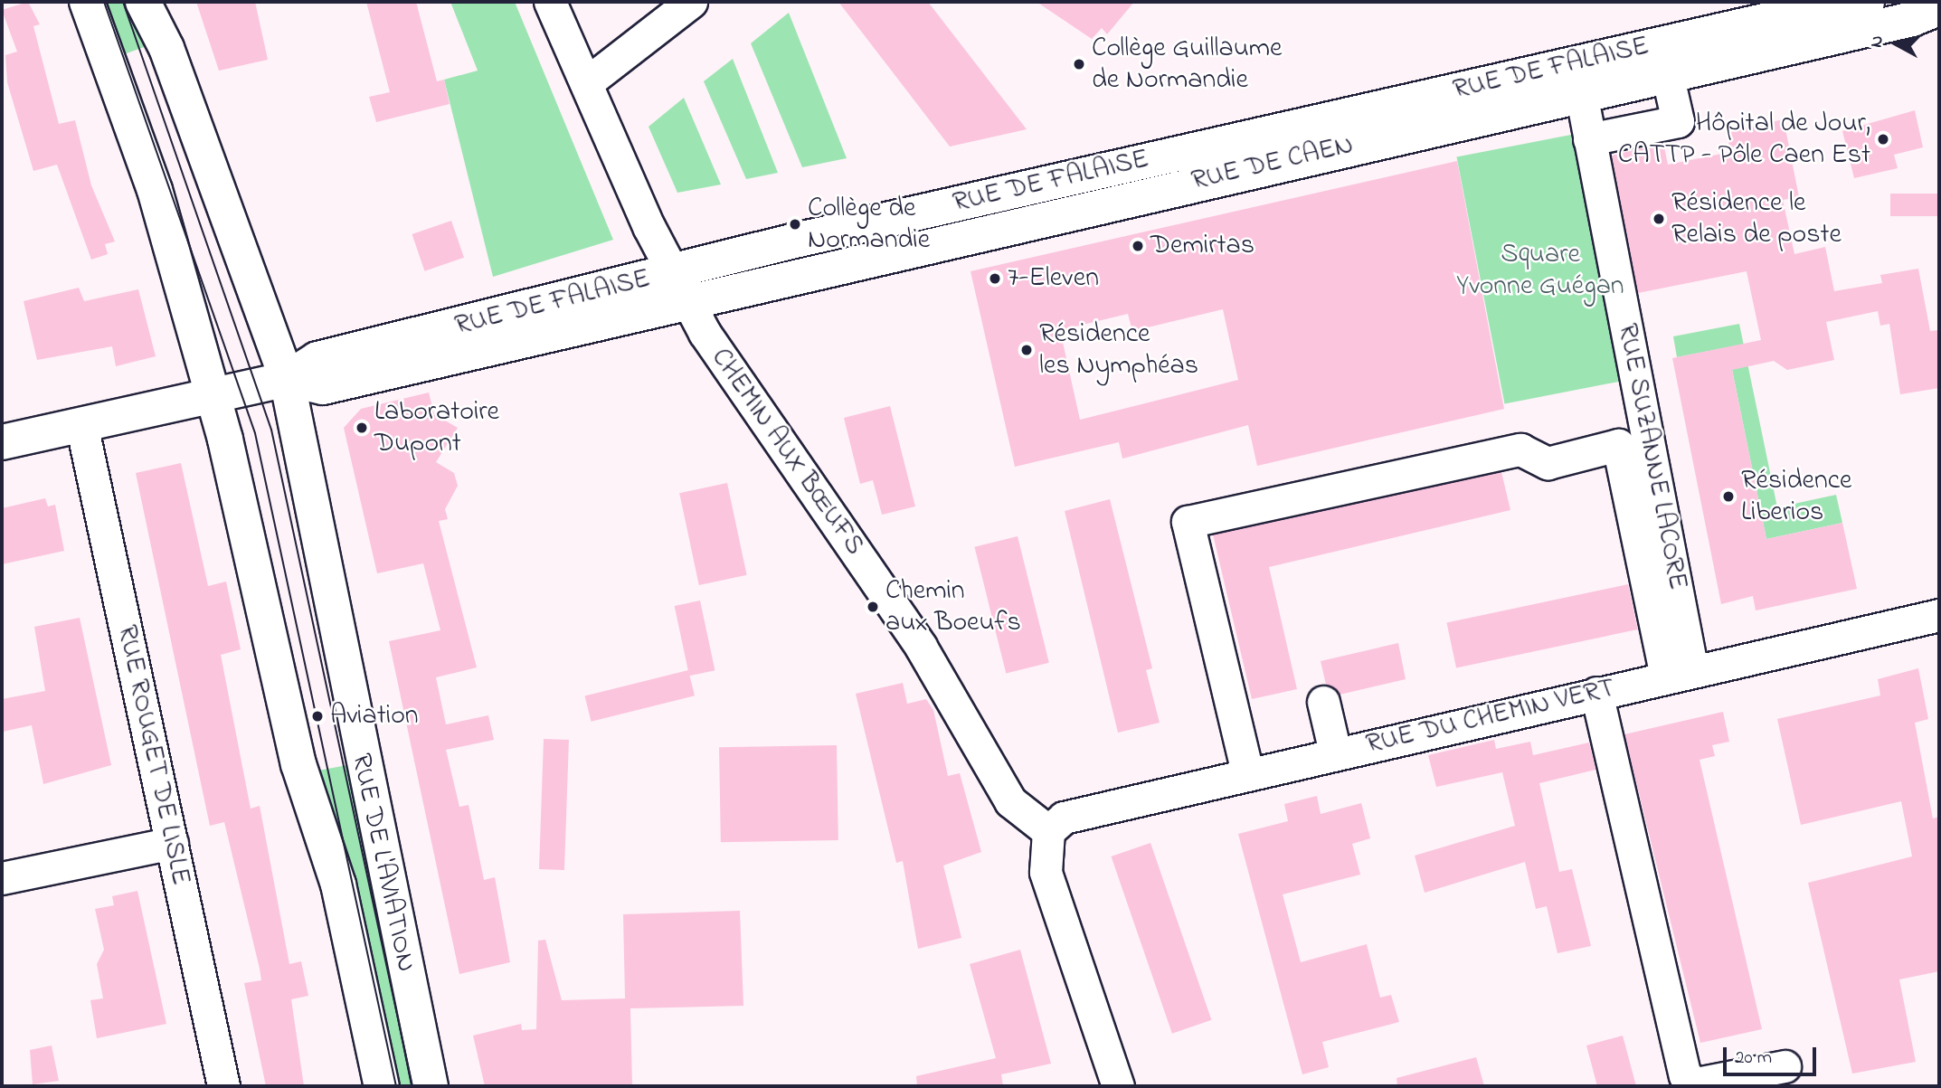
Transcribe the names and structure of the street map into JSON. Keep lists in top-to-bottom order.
{
  "streets": {
    "main road": ["RUE DE FALAISE", "RUE DE CAEN", "RUE DE L'AVIATION"],
    "street": [
      "CHEMIN AUX BŒUFS",
      "RUE SUZANNE LACORE",
      "RUE DU CHEMIN VERT",
      "RUE ROUGET DE LISLE"
    ]
  },
  "crossings": [
    ["RUE DE FALAISE", "RUE DE CAEN"],
    ["RUE DE FALAISE", "CHEMIN AUX BŒUFS"],
    ["RUE DE CAEN", "CHEMIN AUX BŒUFS"],
    ["RUE DE CAEN", "RUE SUZANNE LACORE"],
    ["RUE DE CAEN", "RUE DE L'AVIATION"],
    ["CHEMIN AUX BŒUFS", "RUE DU CHEMIN VERT"],
    ["RUE SUZANNE LACORE", "RUE DU CHEMIN VERT"]
  ],
  "parks": ["Square Yvonne Guégan"],
  "places": [
    "Collège Guillaume de Normandie",
    "Hôpital de Jour, CATTP - Pôle Caen Est",
    "Résidence le Relais de poste",
    "Collège de Normandie",
    "Demirtas",
    "7-Eleven",
    "Résidence les Nymphéas",
    "Laboratoire Dupont",
    "Résidence Liberios",
    "Chemin aux Boeufs",
    "Aviation"
  ],
  "scale_bar": "20 m",
  "north": "left"
}
